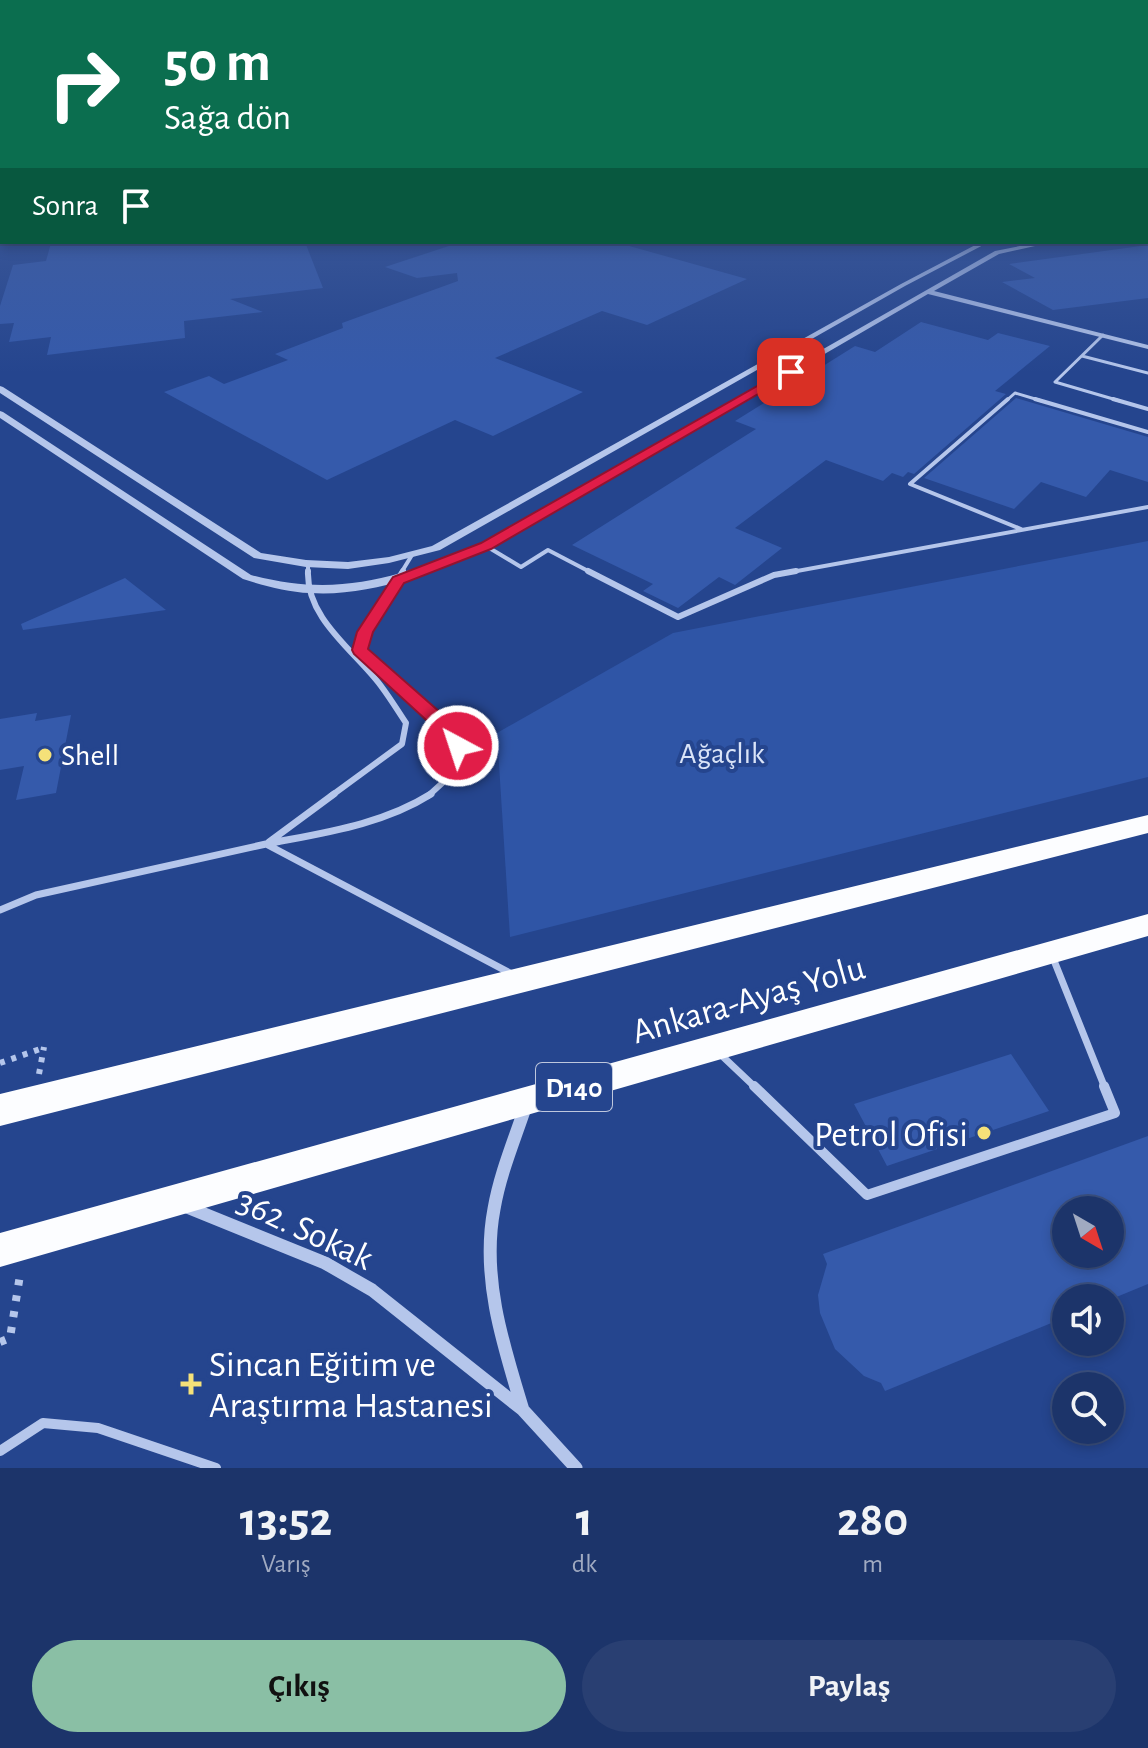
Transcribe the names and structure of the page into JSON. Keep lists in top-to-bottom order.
{
  "streets": {
    "highway": ["Ankara-Ayaş Yolu", "D140"],
    "street": ["362. Sokak"]
  },
  "crossings": [
    ["Ankara-Ayaş Yolu", "362. Sokak"]
  ],
  "parks": ["Ağaçlık"],
  "places": {
    "other": ["Shell", "Petrol Ofisi"],
    "health": ["Sincan Eğitim ve Araştırma Hastanesi"]
  },
  "north": "bottom right",
  "page": {
    "turn": ["50 m", "Sağa dön"],
    "then": "Sonra",
    "eta": [
      "13:52",
      "Varış",
      "1",
      "dk",
      "280",
      "m"
    ],
    "buttons": ["Çıkış", "Paylaş"]
  }
}
